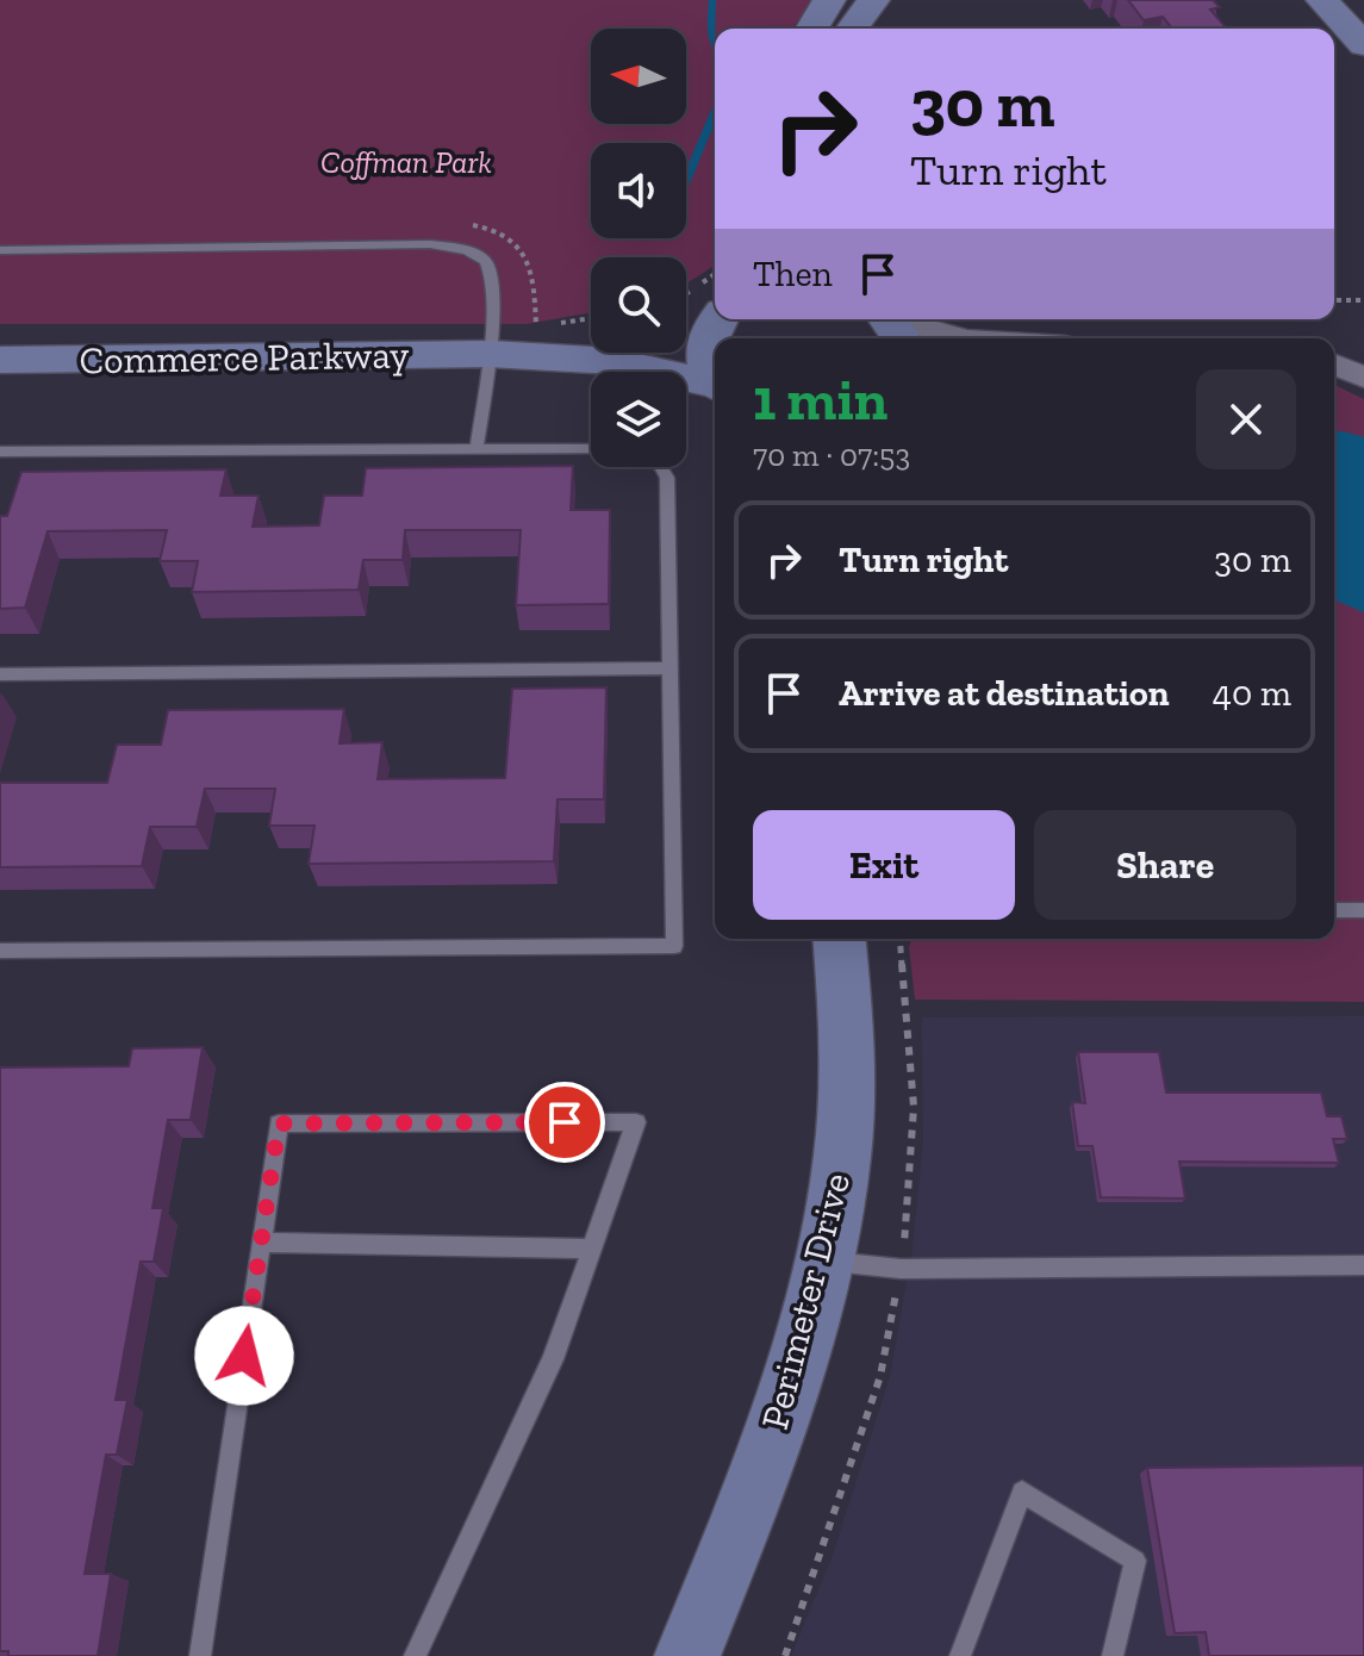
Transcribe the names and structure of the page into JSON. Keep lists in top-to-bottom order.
{
  "streets": {
    "main road": ["Commerce Parkway", "Perimeter Drive"]
  },
  "parks": ["Coffman Park"],
  "north": "left",
  "page": {
    "turn": ["30 m", "Turn right"],
    "then": "Then",
    "heading": ["1 min", "70 m · 07:53"],
    "list": [
      {
        "name": "Turn right",
        "value": "30 m"
      },
      {
        "name": "Arrive at destination",
        "value": "40 m"
      }
    ],
    "buttons": ["Exit", "Share"]
  }
}
